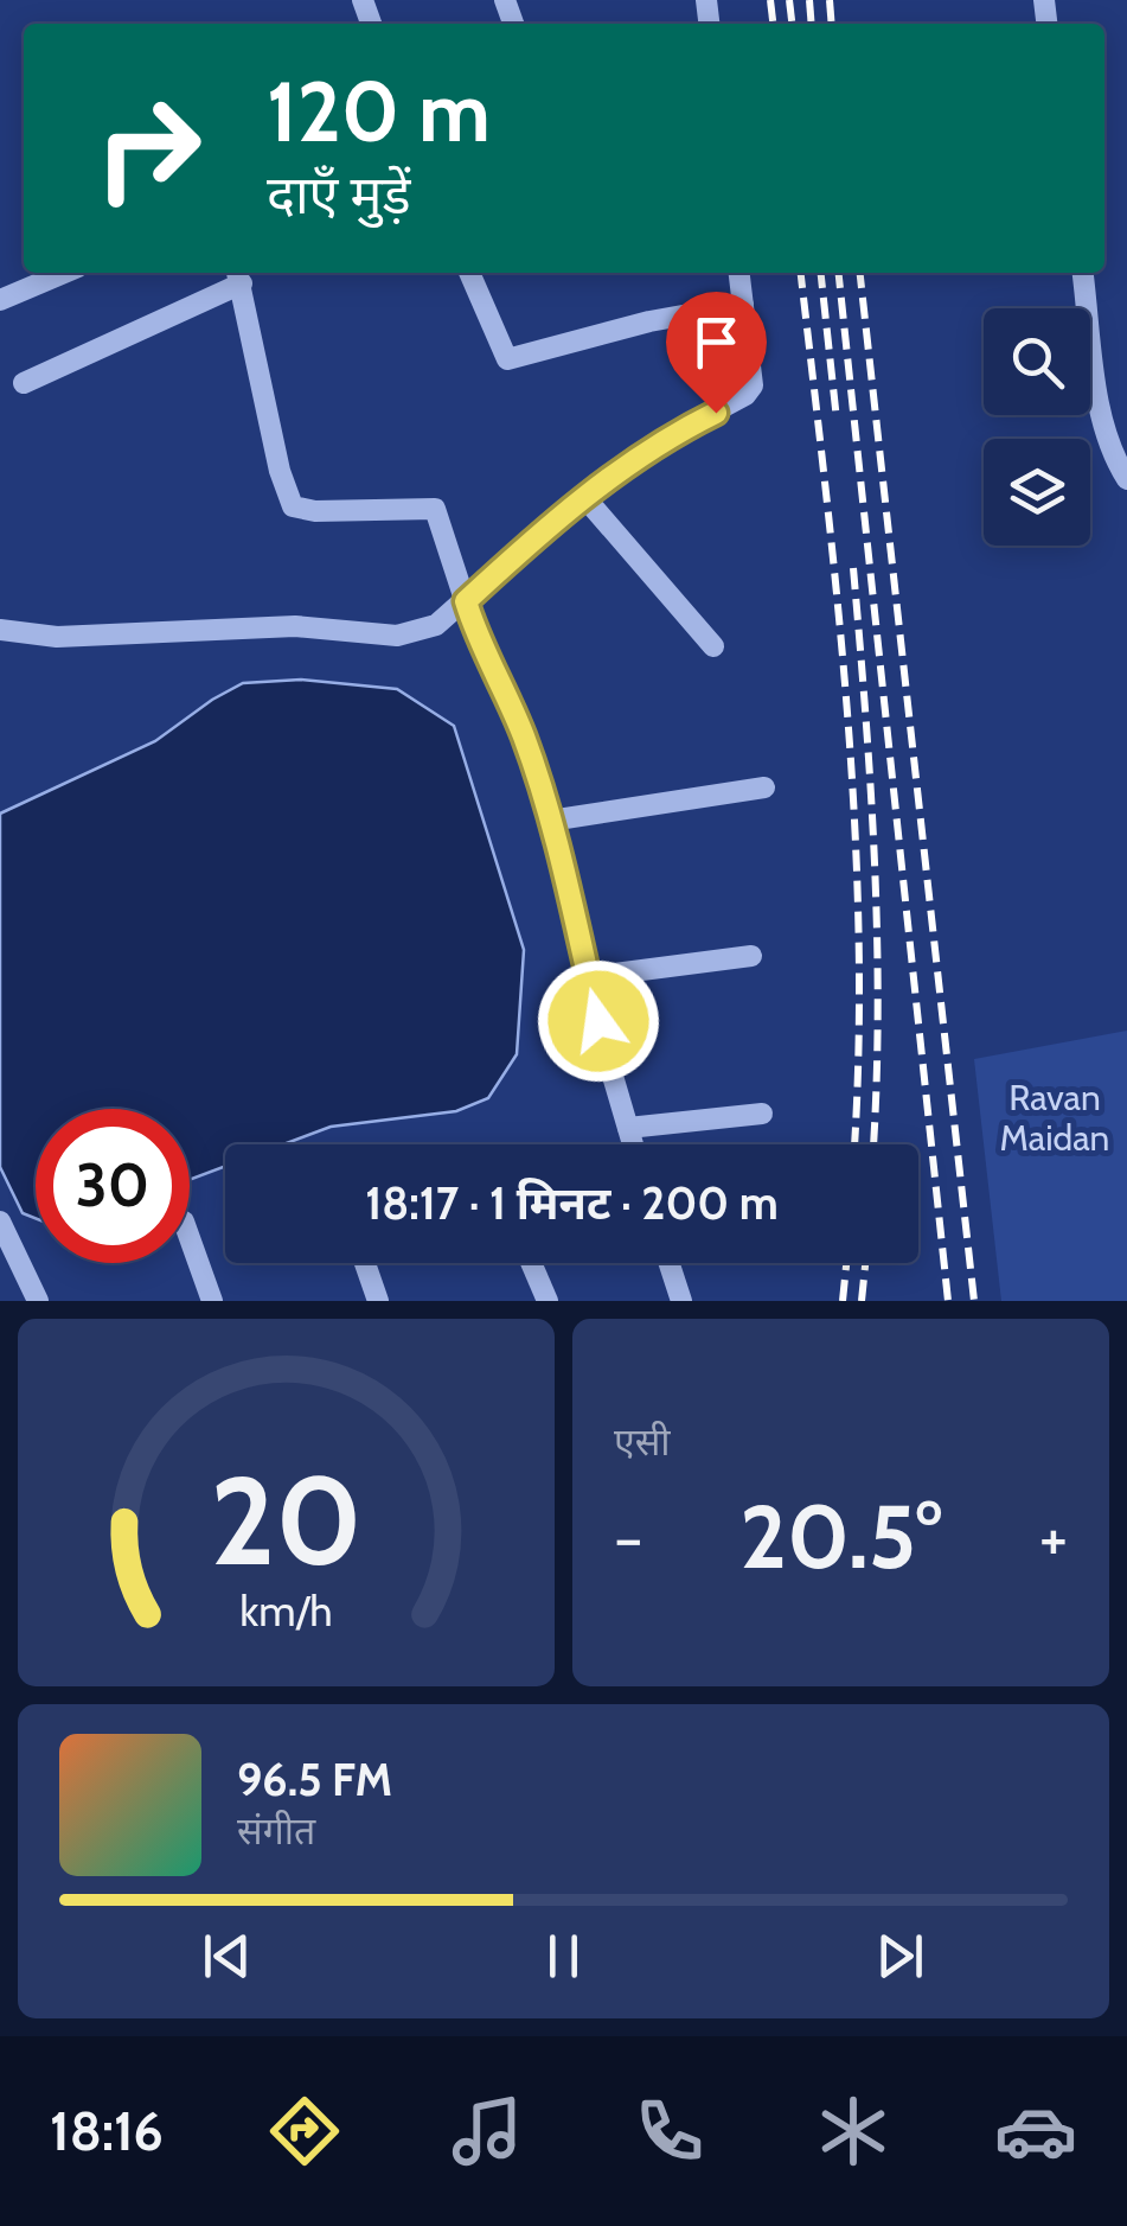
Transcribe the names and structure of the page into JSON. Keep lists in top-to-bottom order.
{
  "parks": ["Ravan Maidan"],
  "page": {
    "turn": ["120 m", "दाएँ मुड़ें"],
    "limit": "30",
    "trip": "18:17 · 1 मिनट · 200 m",
    "tile": "एसी",
    "heat": ["−", "20.5°", "+"],
    "song": ["96.5 FM", "संगीत"],
    "tabs": "18:16",
    "gauge": ["20", "km/h"]
  }
}
